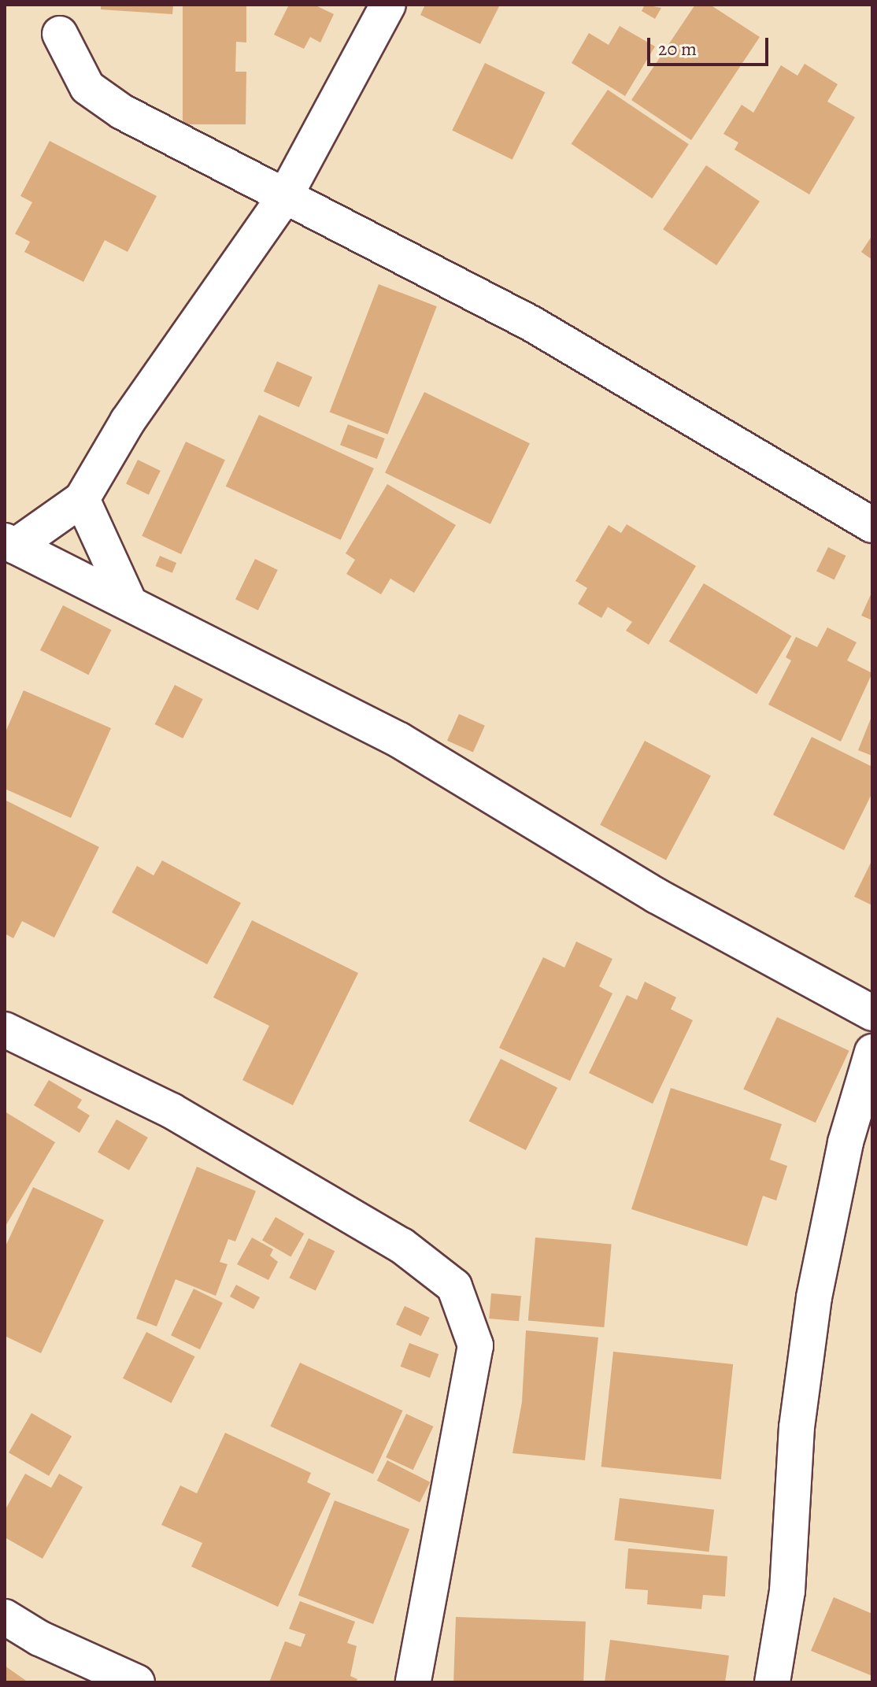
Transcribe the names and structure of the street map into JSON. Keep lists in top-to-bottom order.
{
  "scale_bar": "20 m"
}
